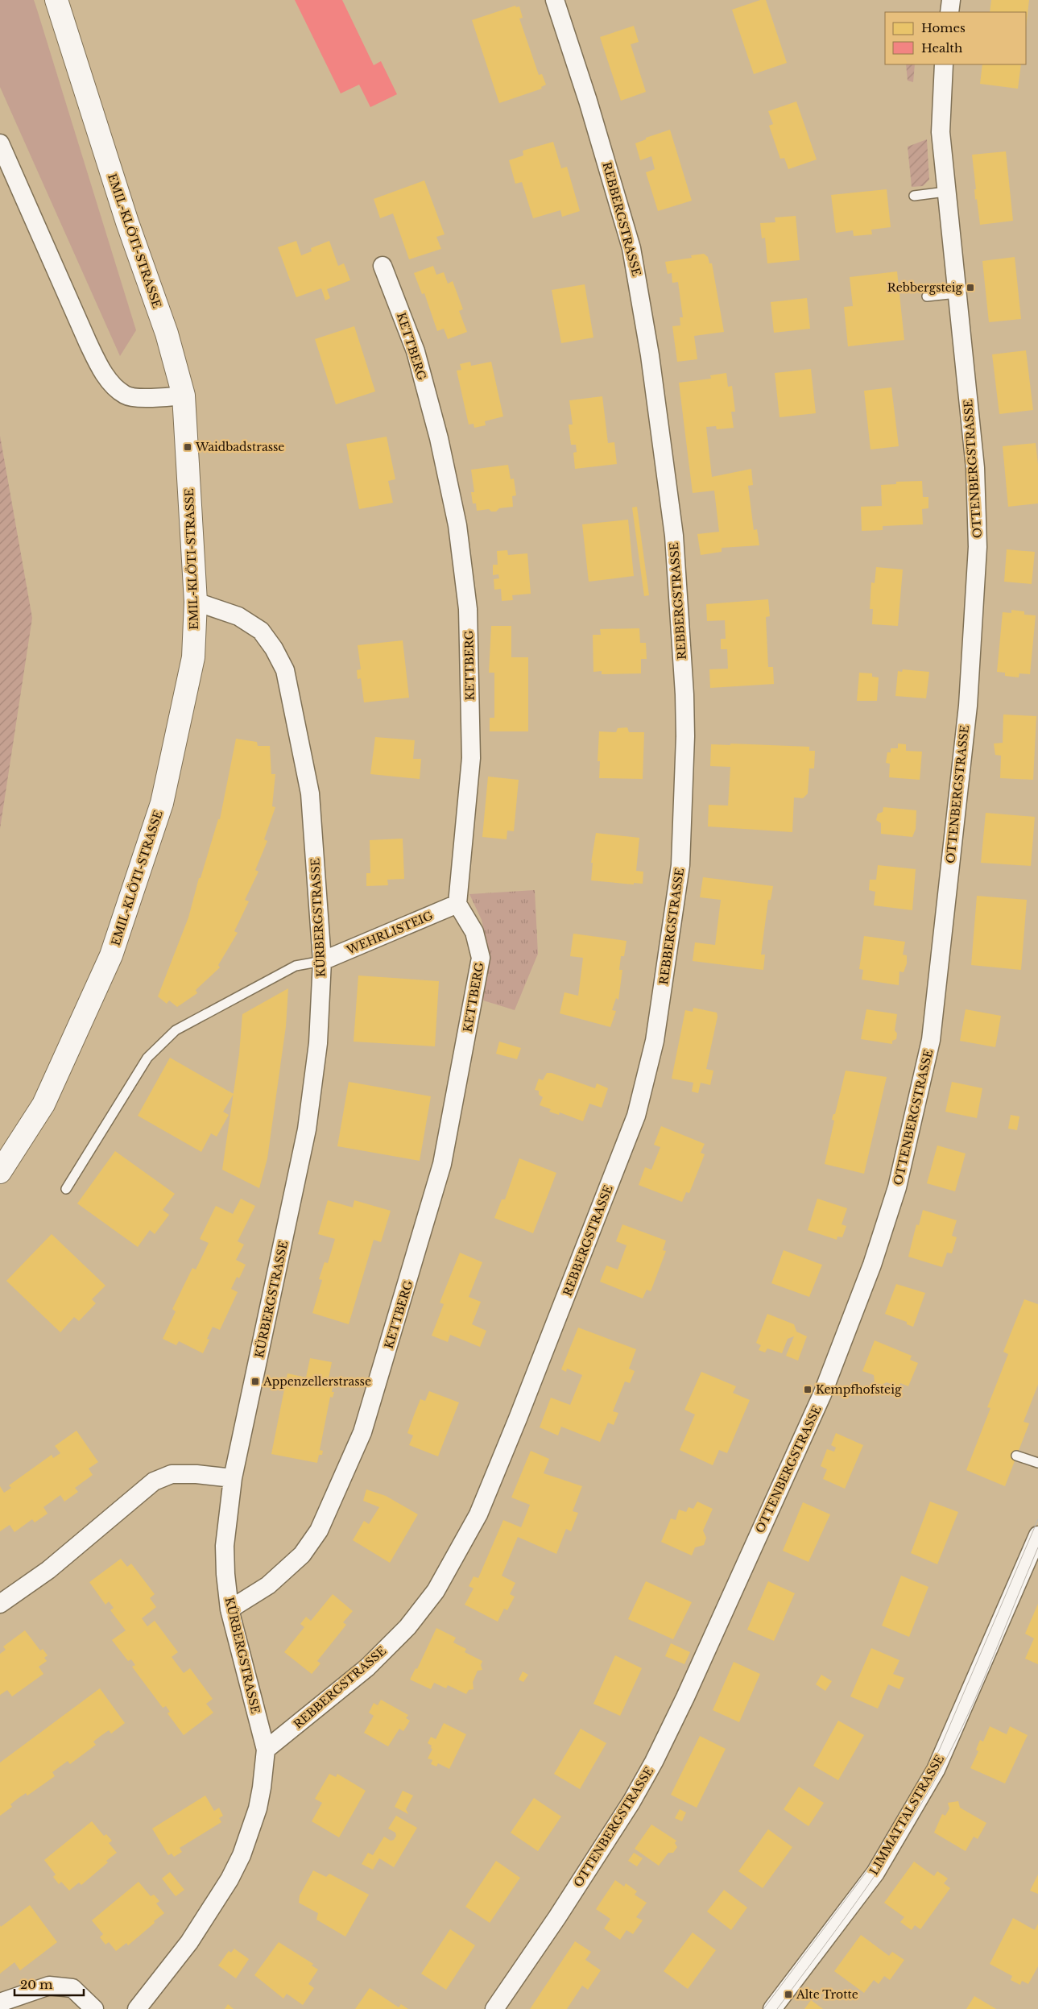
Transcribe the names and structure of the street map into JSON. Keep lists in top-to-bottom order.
{
  "streets": {
    "street": [
      "REBBERGSTRASSE",
      "EMIL-KLÖTI-STRASSE",
      "KETTBERG",
      "OTTENBERGSTRASSE",
      "KÜRBERGSTRASSE",
      "WEHRLISTEIG",
      "LIMMATTALSTRASSE"
    ]
  },
  "crossings": [
    ["REBBERGSTRASSE", "KÜRBERGSTRASSE"],
    ["EMIL-KLÖTI-STRASSE", "KÜRBERGSTRASSE"],
    ["KETTBERG", "KÜRBERGSTRASSE"],
    ["KETTBERG", "WEHRLISTEIG"],
    ["KÜRBERGSTRASSE", "WEHRLISTEIG"]
  ],
  "places": {
    "transit": [
      "Rebbergsteig",
      "Waidbadstrasse",
      "Appenzellerstrasse",
      "Kempfhofsteig",
      "Alte Trotte"
    ]
  },
  "legend": ["Homes", "Health"],
  "scale_bar": "20 m"
}
